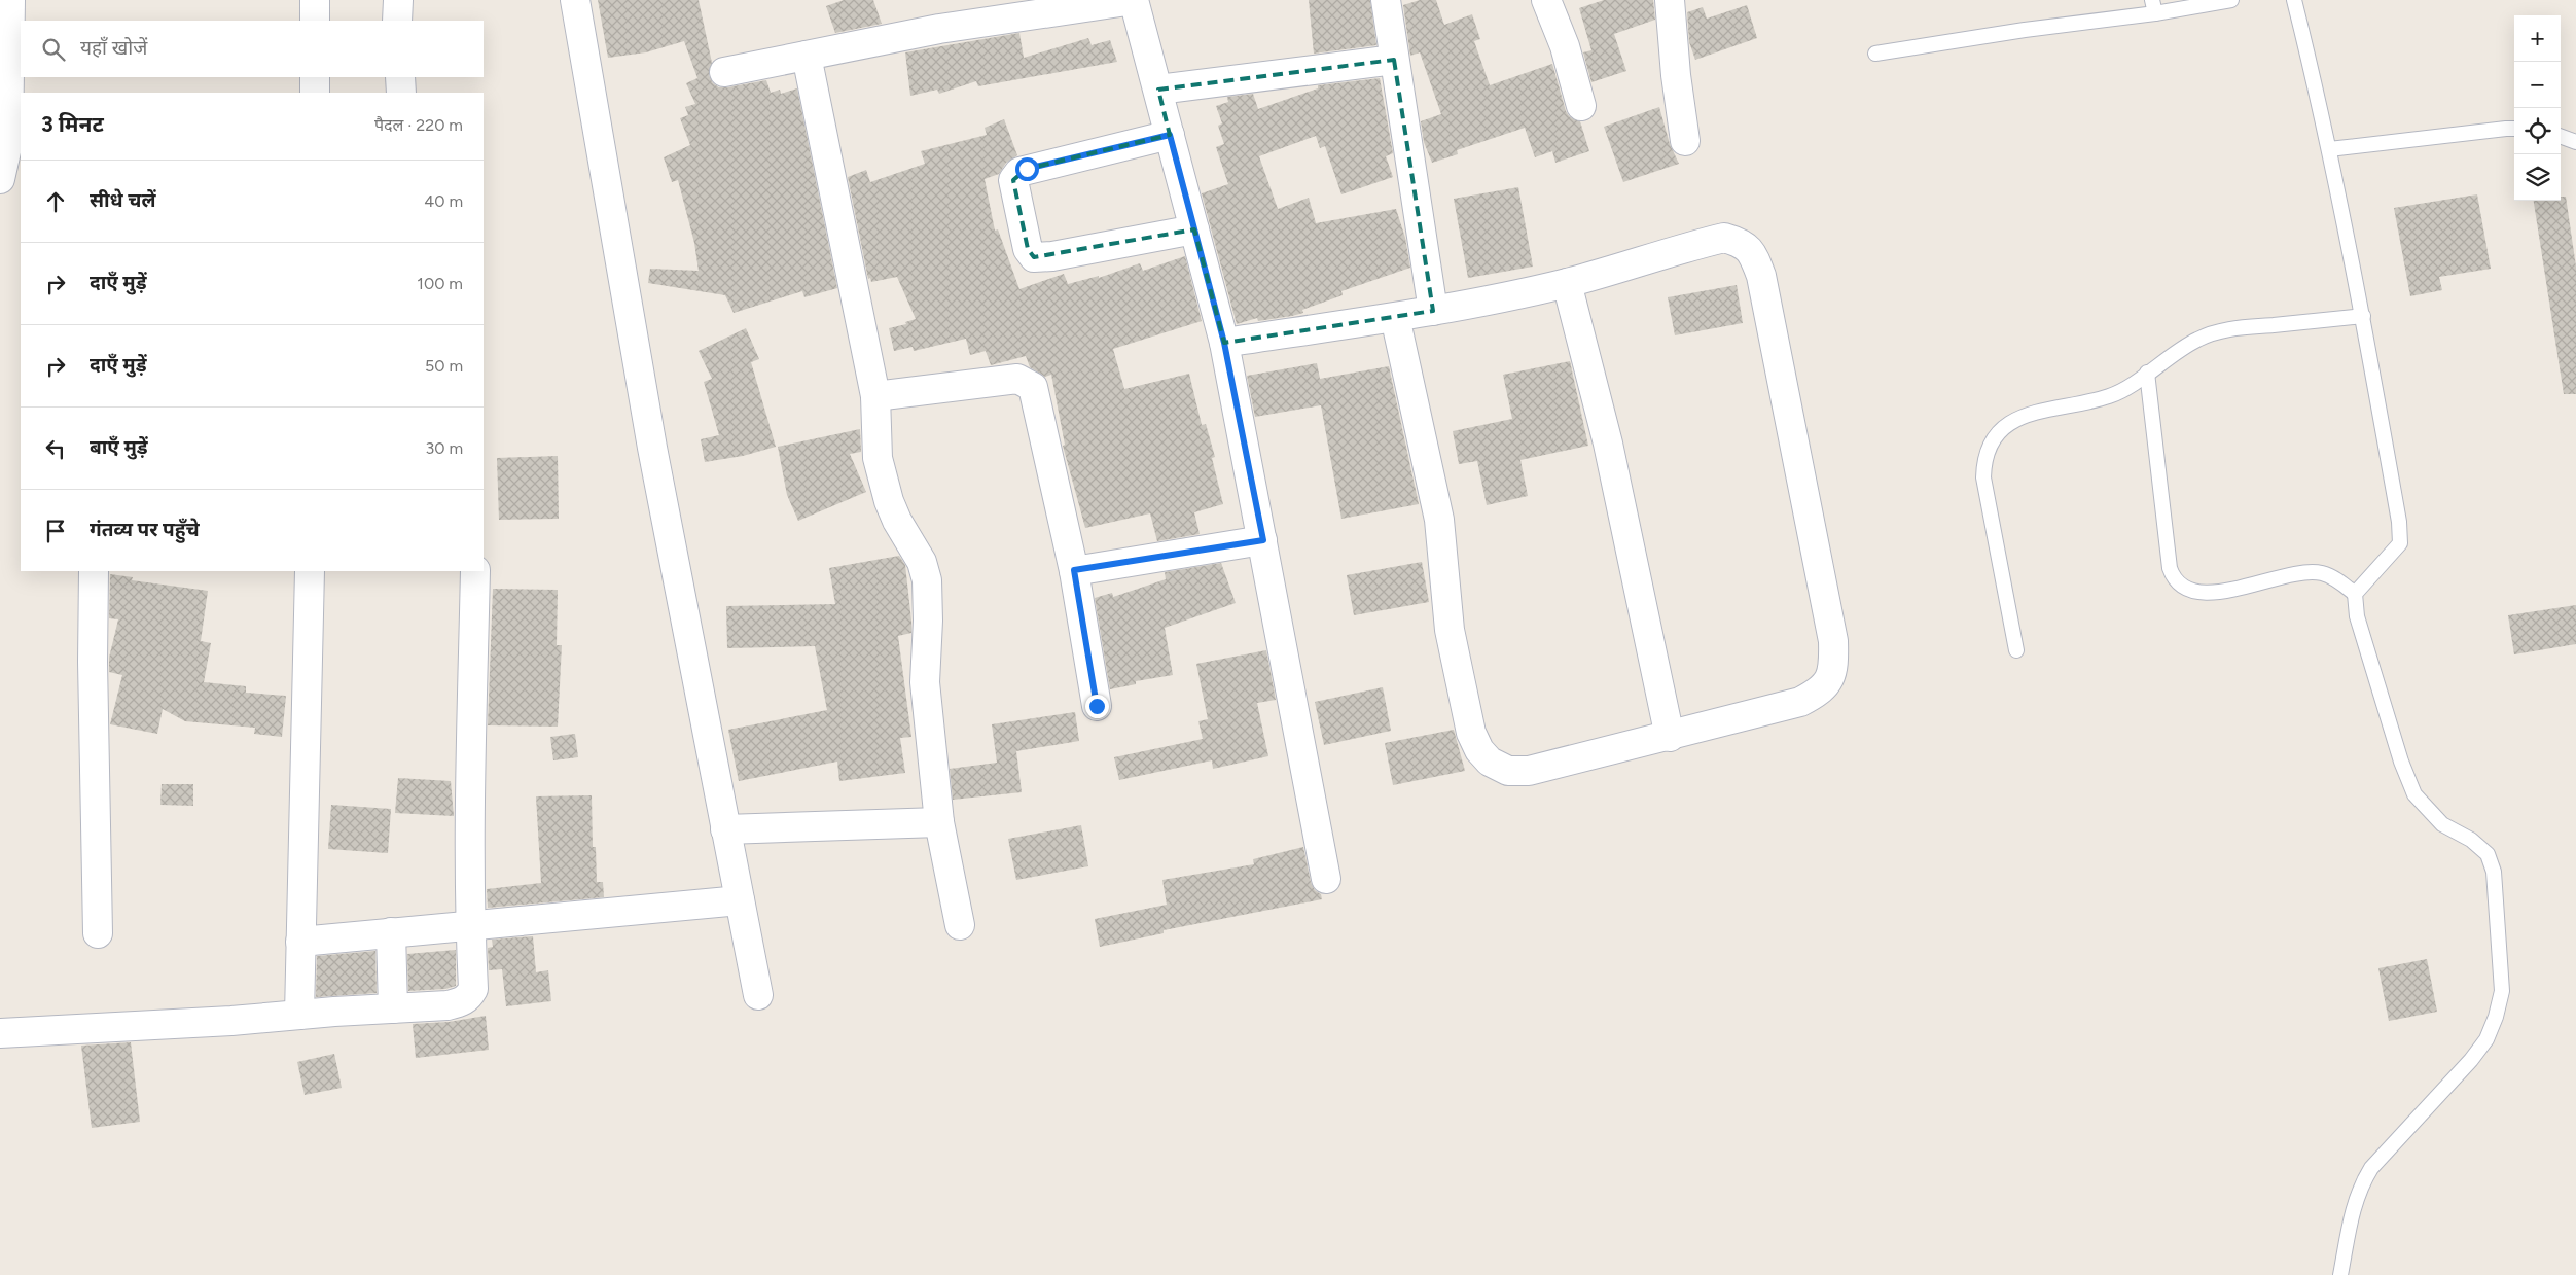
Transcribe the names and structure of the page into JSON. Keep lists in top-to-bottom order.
{
  "page": {
    "map_buttons": ["+", "−"],
    "search": "यहाँ खोजें",
    "heading": ["3 मिनट", "पैदल · 220 m"],
    "list": [
      ["सीधे चलें", "40 m"],
      ["दाएँ मुड़ें", "100 m"],
      ["दाएँ मुड़ें", "50 m"],
      ["बाएँ मुड़ें", "30 m"],
      "गंतव्य पर पहुँचे"
    ]
  }
}
